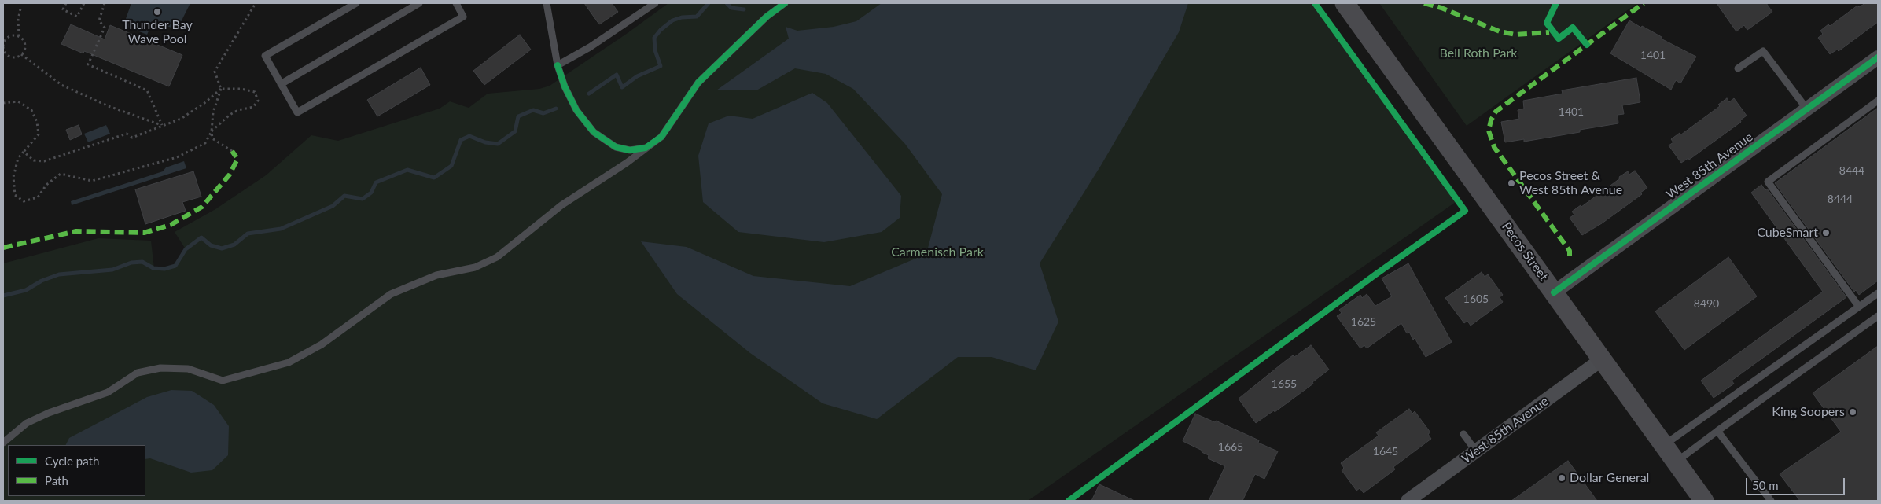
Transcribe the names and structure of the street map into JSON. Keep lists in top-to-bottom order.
{
  "streets": {
    "main road": ["Pecos Street"],
    "street": ["West 85th Avenue"]
  },
  "crossings": [
    ["West 85th Avenue", "Pecos Street"]
  ],
  "parks": ["Bell Roth Park", "Carmenisch Park"],
  "places": [
    "Thunder Bay Wave Pool",
    "Pecos Street & West 85th Avenue",
    "CubeSmart",
    "King Soopers",
    "Dollar General"
  ],
  "house_numbers": [
    "1401",
    "1401",
    "8444",
    "8444",
    "1605",
    "8490",
    "1625",
    "1655",
    "1665",
    "1645"
  ],
  "legend": ["Cycle path", "Path"],
  "scale_bar": "50 m"
}
